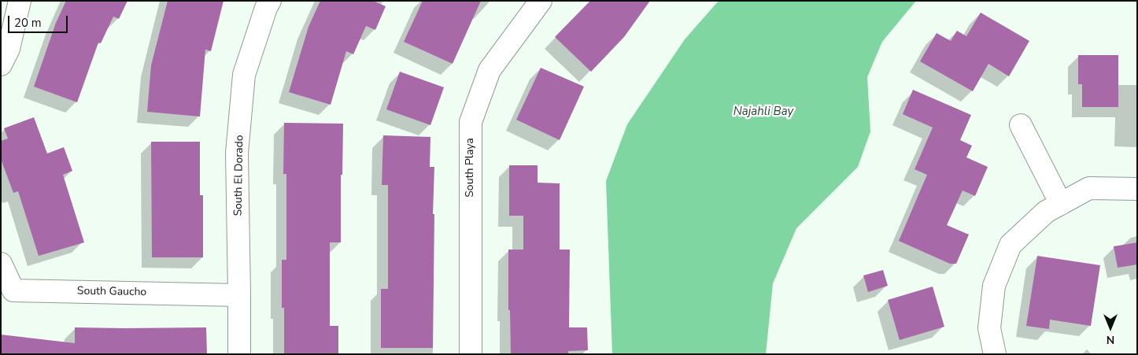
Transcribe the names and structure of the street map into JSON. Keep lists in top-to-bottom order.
{
  "streets": {
    "street": ["South Playa", "South El Dorado", "South Gaucho"]
  },
  "crossings": [
    ["South El Dorado", "South Gaucho"]
  ],
  "water": ["Najahli Bay"],
  "scale_bar": "20 m",
  "north": "bottom"
}
